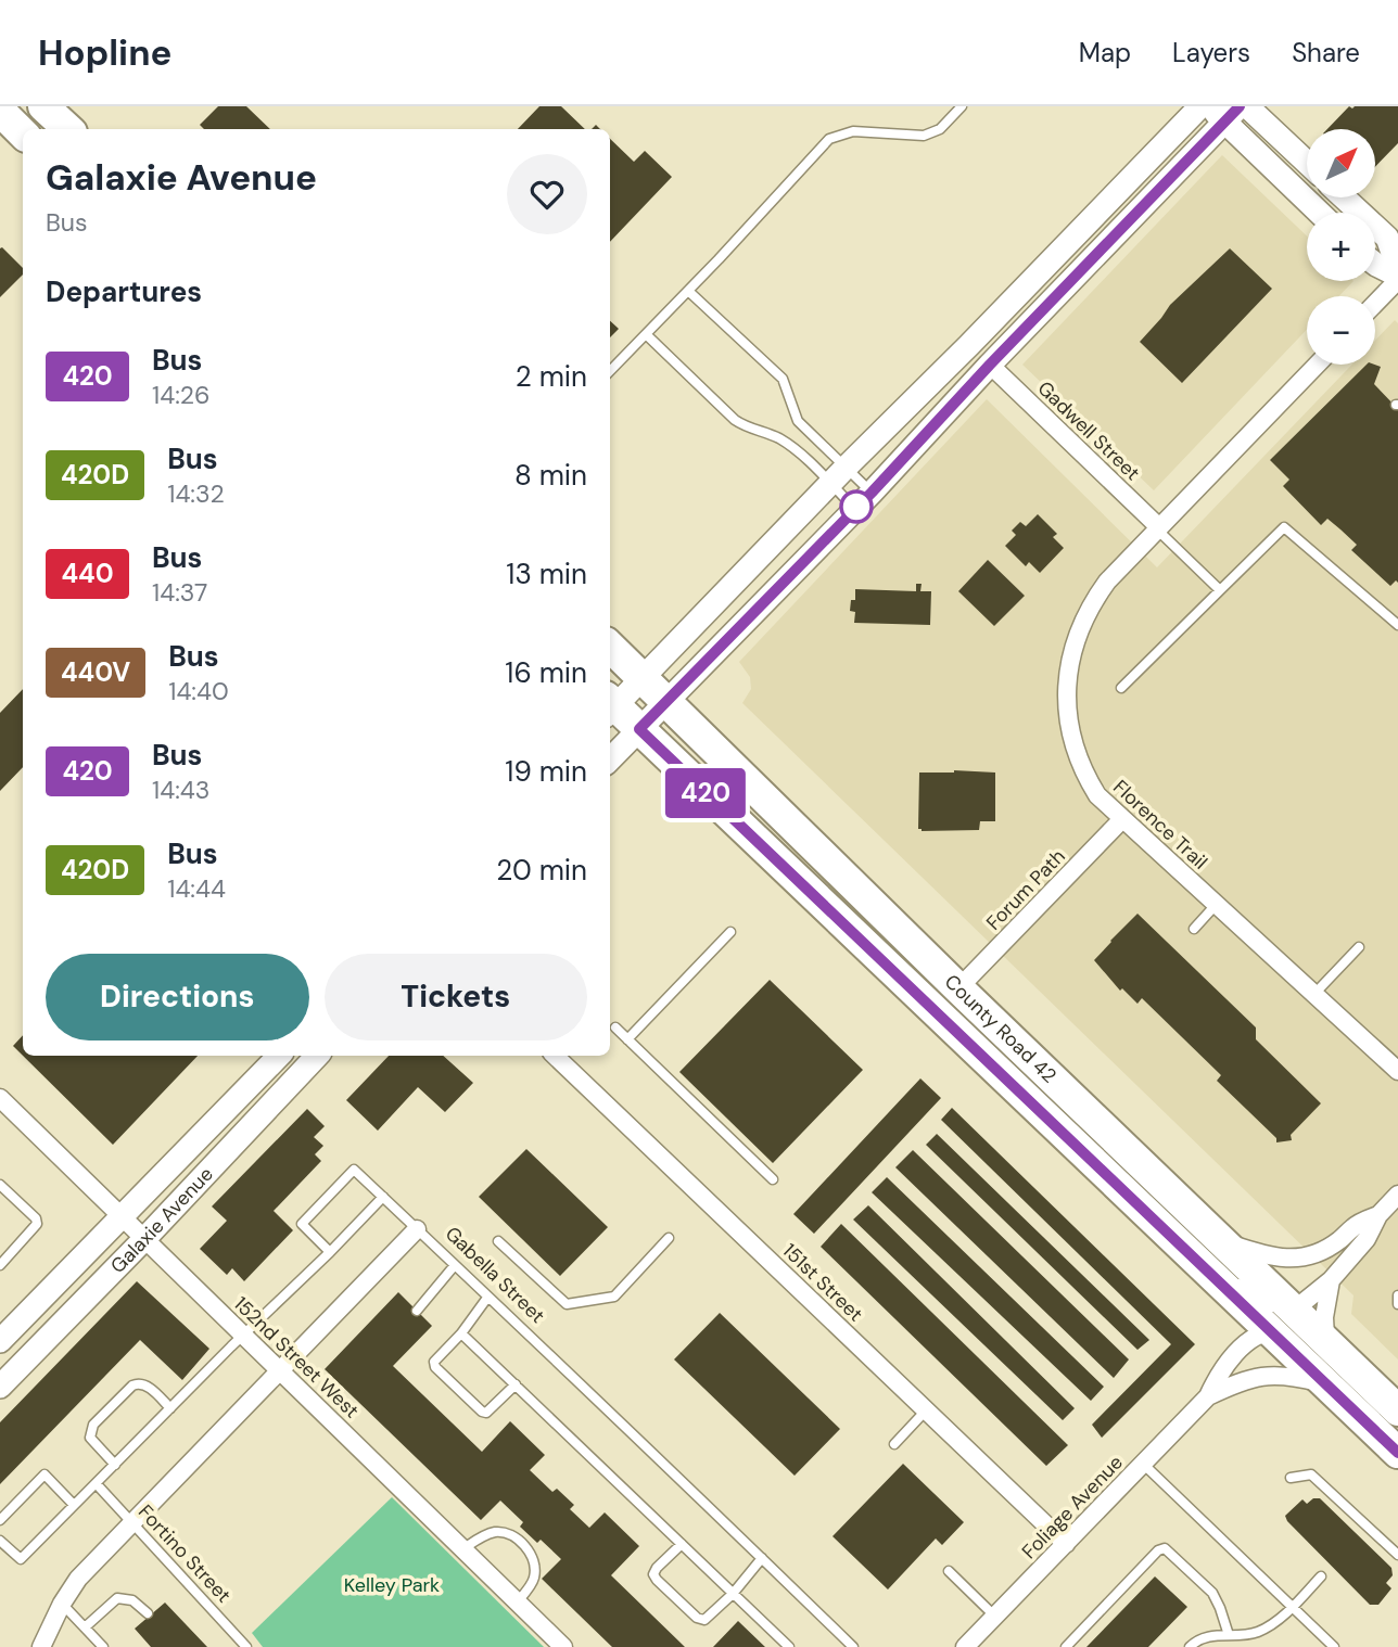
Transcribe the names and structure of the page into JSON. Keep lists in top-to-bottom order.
{
  "streets": {
    "highway": ["County Road 42"],
    "street": [
      "Gadwell Street",
      "Florence Trail",
      "Forum Path",
      "Galaxie Avenue",
      "Gabella Street",
      "151st Street",
      "152nd Street West",
      "Foliage Avenue"
    ],
    "lane": ["Fortino Street"]
  },
  "crossings": [
    ["Gadwell Street", "Florence Trail"],
    ["Florence Trail", "Forum Path"],
    ["Forum Path", "County Road 42"],
    ["County Road 42", "Foliage Avenue"],
    ["Galaxie Avenue", "152nd Street West"],
    ["Gabella Street", "152nd Street West"],
    ["Gabella Street", "Fortino Street"],
    ["151st Street", "Foliage Avenue"]
  ],
  "parks": ["Kelley Park"],
  "lines": ["bus line 420"],
  "north": "top right",
  "page": {
    "header": "Hopline",
    "nav": ["Map", "Layers", "Share"],
    "on_map": "420",
    "map_buttons": ["+", "−"],
    "heading": [
      ["Galaxie Avenue", "Bus"],
      "Departures"
    ],
    "list": [
      {
        "mark": "420",
        "name": "Bus",
        "note": "14:26",
        "value": "2 min"
      },
      {
        "mark": "420D",
        "name": "Bus",
        "note": "14:32",
        "value": "8 min"
      },
      {
        "mark": "440",
        "name": "Bus",
        "note": "14:37",
        "value": "13 min"
      },
      {
        "mark": "440V",
        "name": "Bus",
        "note": "14:40",
        "value": "16 min"
      },
      {
        "mark": "420",
        "name": "Bus",
        "note": "14:43",
        "value": "19 min"
      },
      {
        "mark": "420D",
        "name": "Bus",
        "note": "14:44",
        "value": "20 min"
      }
    ],
    "buttons": ["Directions", "Tickets"]
  }
}
